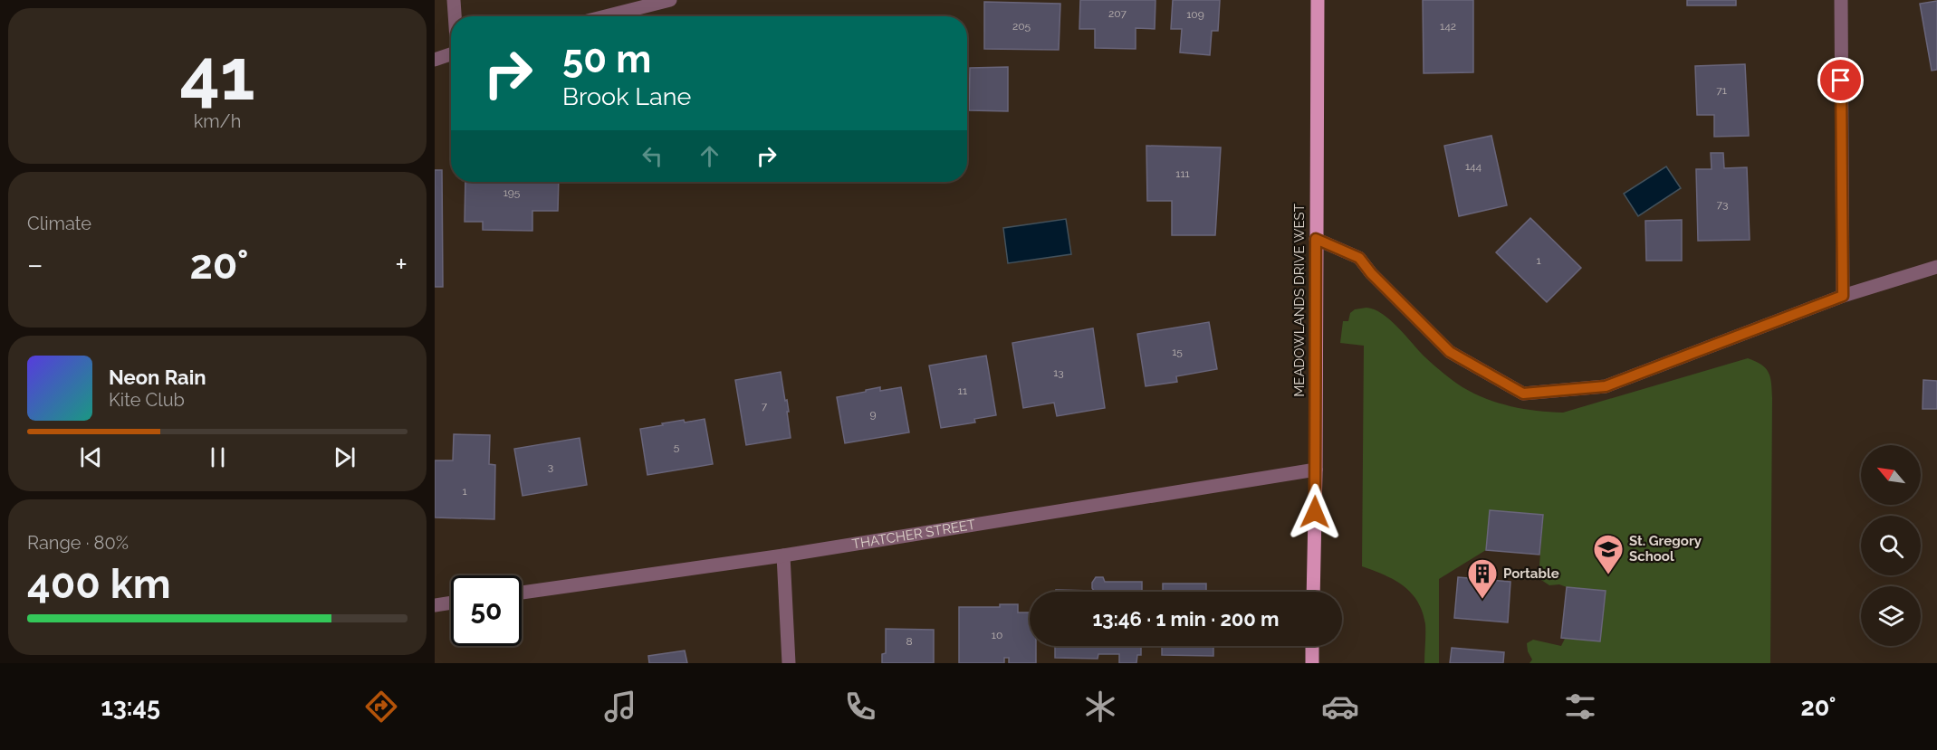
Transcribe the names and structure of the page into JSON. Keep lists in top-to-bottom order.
{
  "streets": {
    "main road": ["MEADOWLANDS DRIVE WEST"],
    "street": ["THATCHER STREET"]
  },
  "crossings": [
    ["MEADOWLANDS DRIVE WEST", "THATCHER STREET"]
  ],
  "places": {
    "school or university": ["St. Gregory School"],
    "building": ["Portable"]
  },
  "house_numbers": [
    "207",
    "109",
    "205",
    "142",
    "71",
    "144",
    "111",
    "195",
    "73",
    "1",
    "15",
    "13",
    "11",
    "7",
    "9",
    "5",
    "3",
    "1",
    "10",
    "8"
  ],
  "north": "top left",
  "page": {
    "tile": [
      ["41", "km/h"],
      "Climate",
      ["Range · 80%", "400 km"]
    ],
    "turn": ["50 m", "Brook Lane"],
    "heat": ["−", "20°", "+"],
    "song": ["Neon Rain", "Kite Club"],
    "limit": "50",
    "trip": "13:46 · 1 min · 200 m",
    "tabs": ["13:45", "20°"]
  }
}
